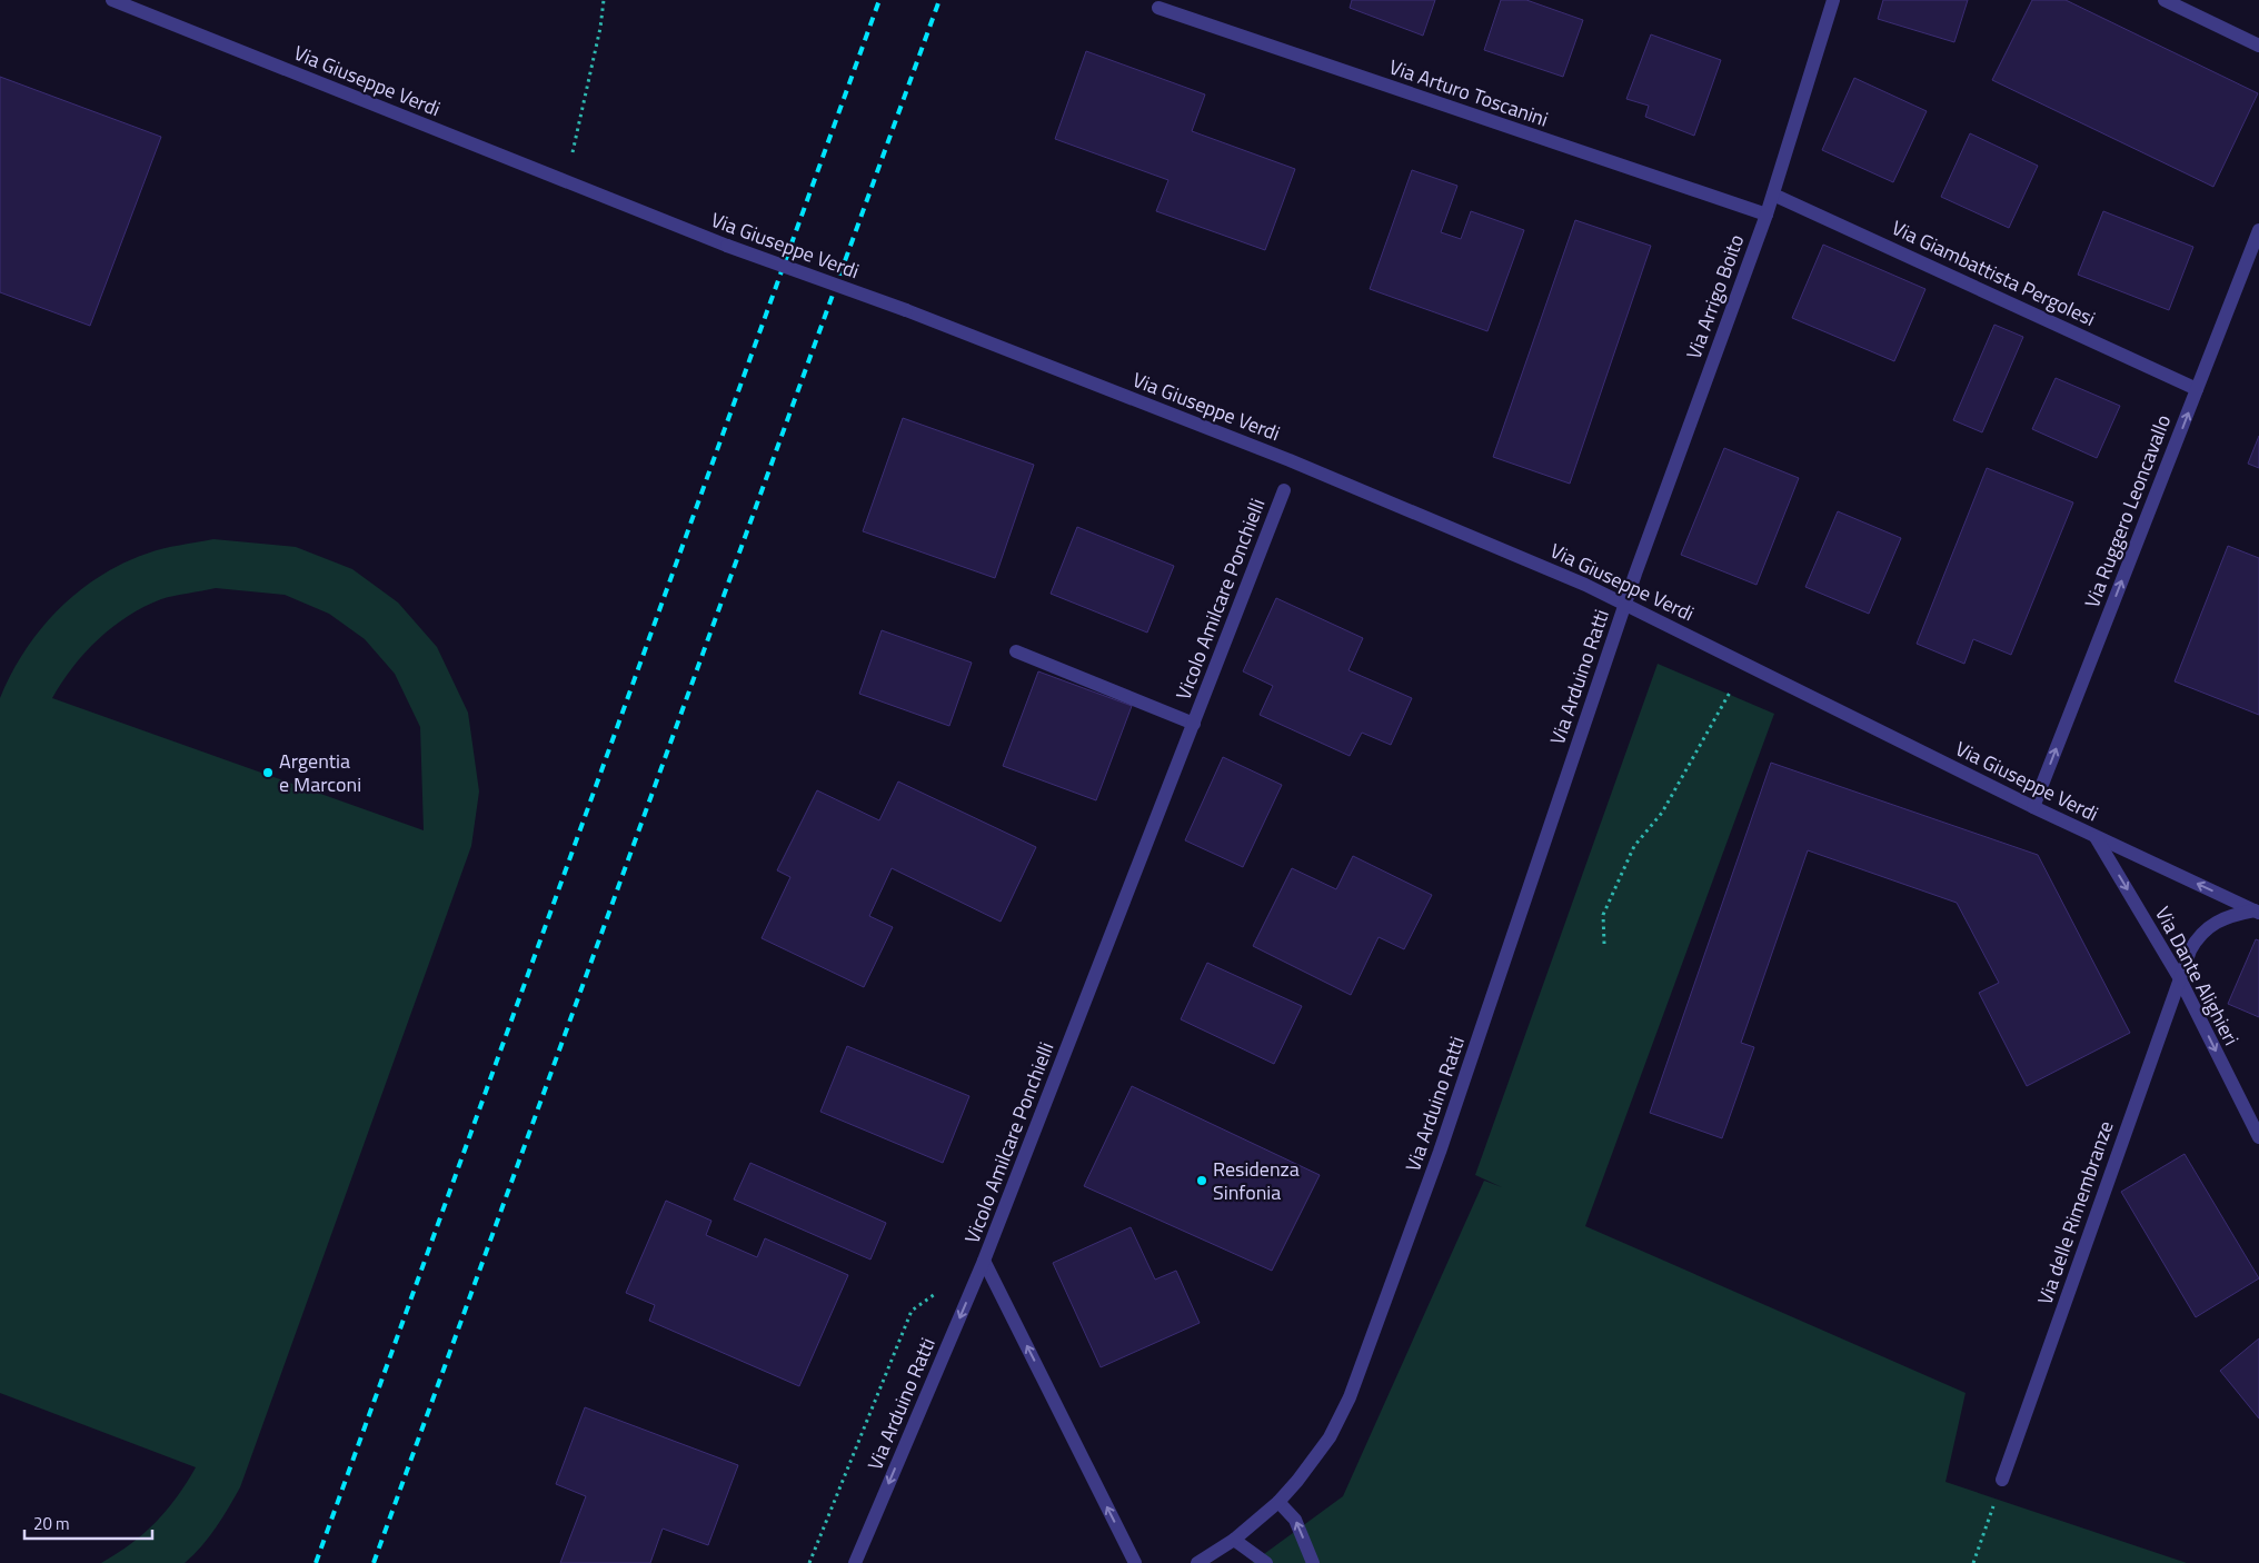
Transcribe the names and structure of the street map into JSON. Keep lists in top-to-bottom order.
{
  "streets": {
    "street": [
      "Via Giuseppe Verdi",
      "Via Arturo Toscanini",
      "Via Giambattista Pergolesi",
      "Via Arrigo Boito",
      "Via Ruggero Leoncavallo",
      "Vicolo Amilcare Ponchielli",
      "Via Arduino Ratti",
      "Via Dante Alighieri",
      "Via delle Rimembranze"
    ]
  },
  "crossings": [
    ["Via Giuseppe Verdi", "Via Arrigo Boito"],
    ["Via Giuseppe Verdi", "Via Ruggero Leoncavallo"],
    ["Via Giuseppe Verdi", "Via Arduino Ratti"],
    ["Via Giuseppe Verdi", "Via Dante Alighieri"],
    ["Via Giuseppe Verdi", "Via delle Rimembranze"],
    ["Via Arturo Toscanini", "Via Arrigo Boito"],
    ["Via Giambattista Pergolesi", "Via Arrigo Boito"],
    ["Via Giambattista Pergolesi", "Via Ruggero Leoncavallo"],
    ["Via Arrigo Boito", "Via Arduino Ratti"],
    ["Vicolo Amilcare Ponchielli", "Via Arduino Ratti"],
    ["Via Dante Alighieri", "Via delle Rimembranze"]
  ],
  "one_way": ["Via Ruggero Leoncavallo", "Via Dante Alighieri"],
  "places": ["Argentia e Marconi", "Residenza Sinfonia"],
  "scale_bar": "20 m"
}
